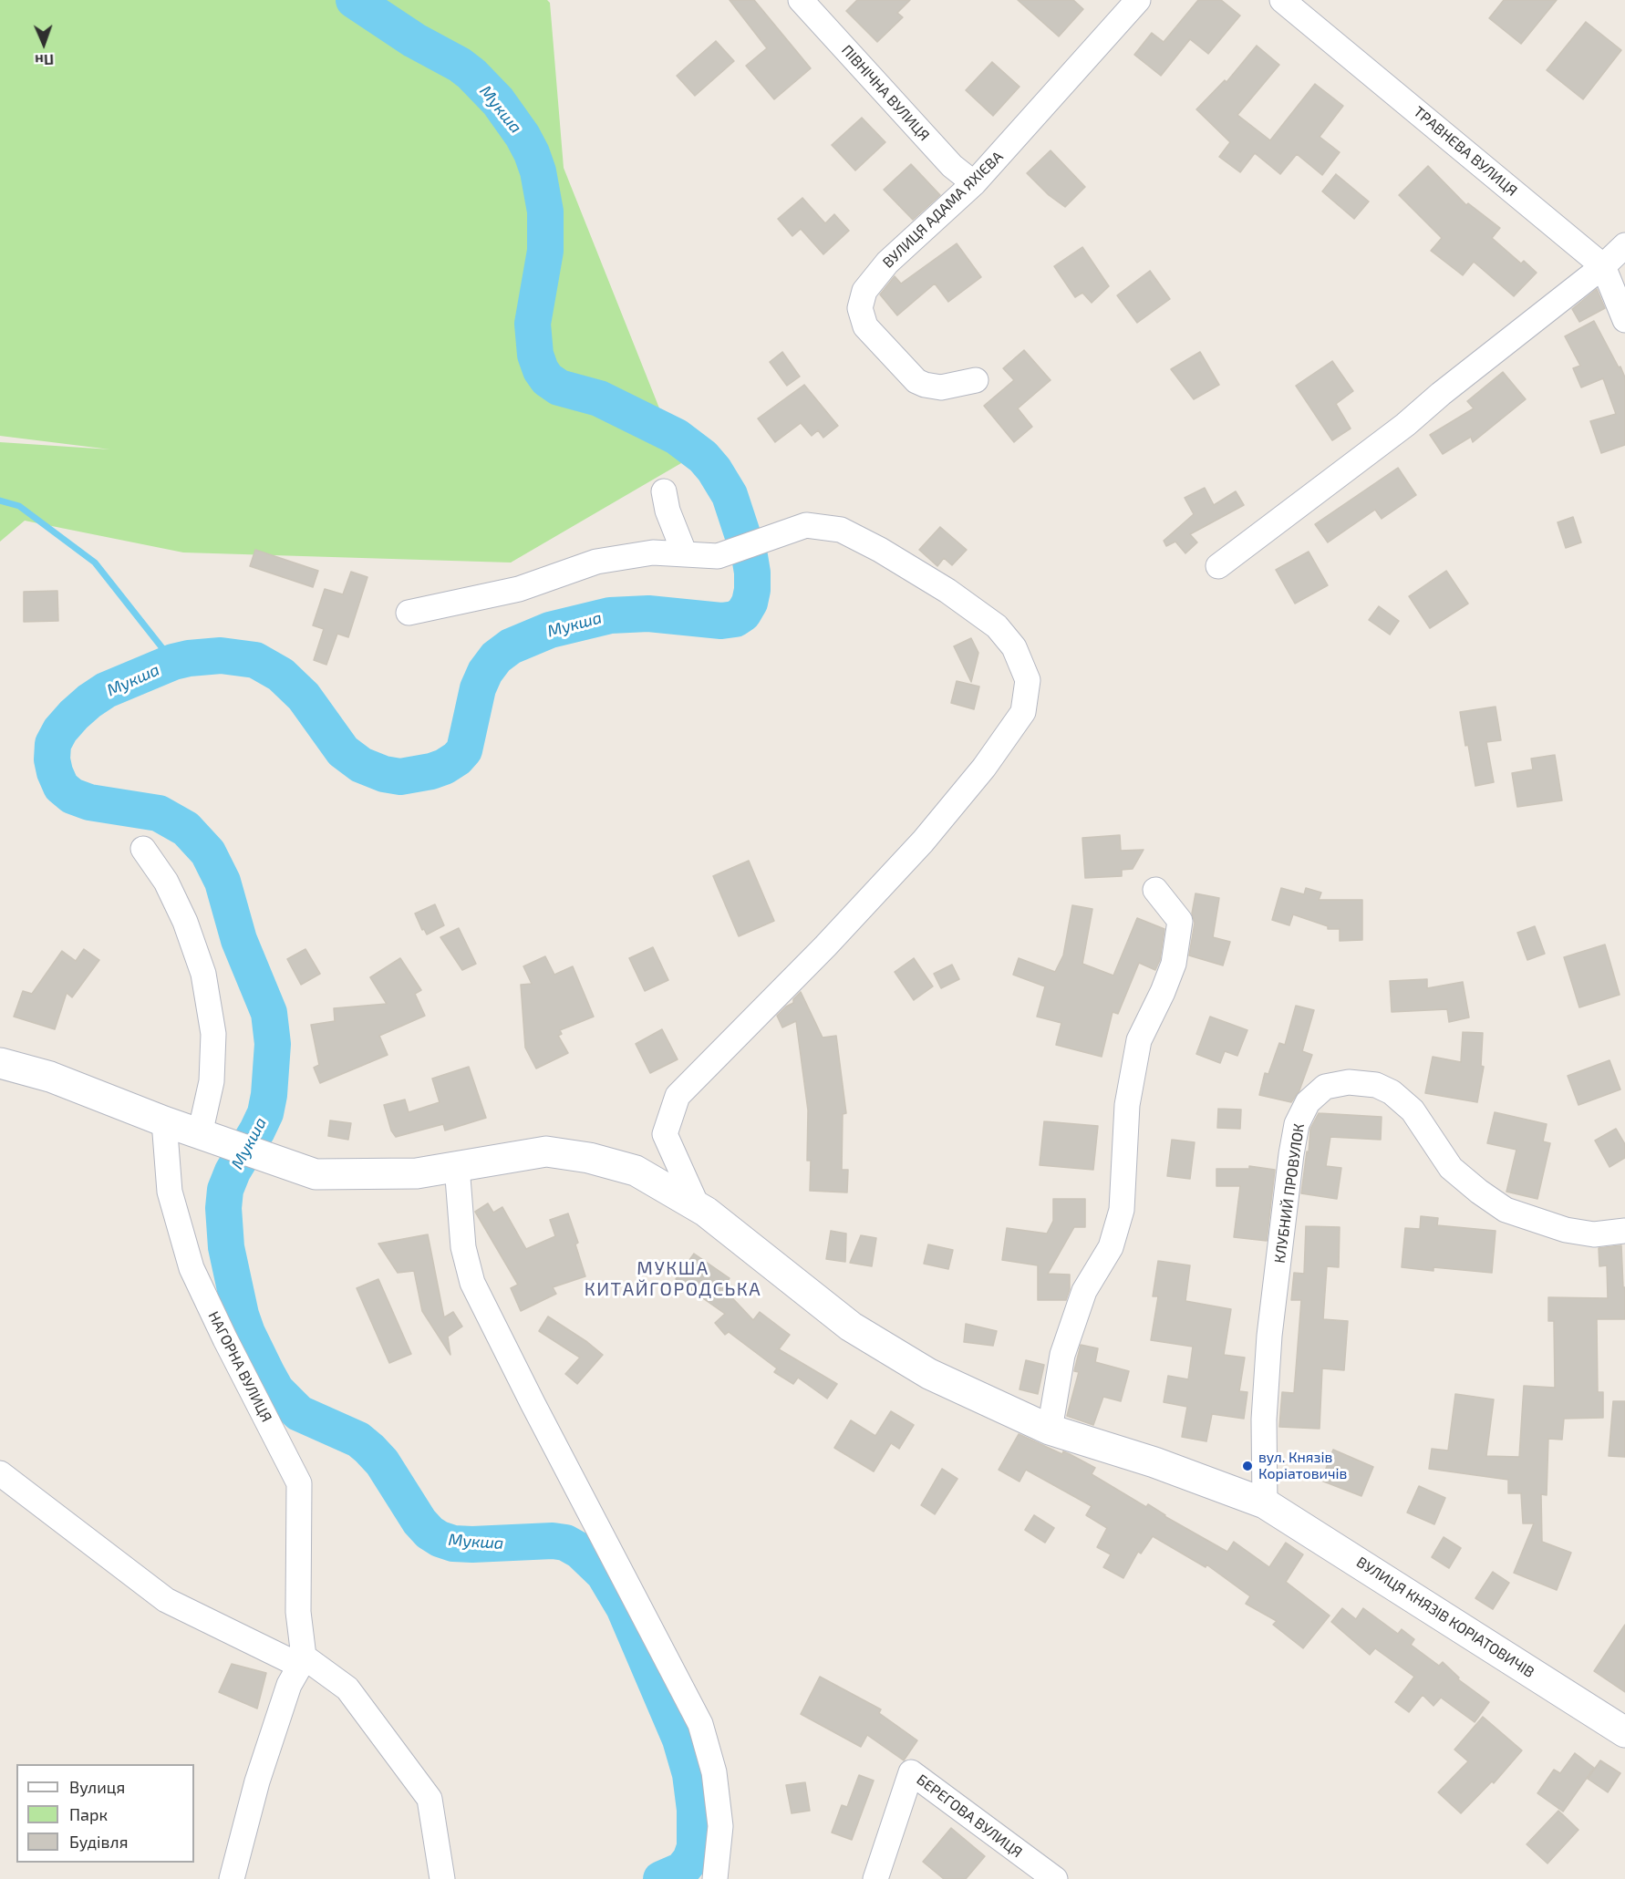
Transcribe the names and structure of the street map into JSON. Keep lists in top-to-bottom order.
{
  "streets": {
    "main road": ["ВУЛИЦЯ КНЯЗІВ КОРІАТОВИЧІВ"],
    "street": [
      "ПІВНІЧНА ВУЛИЦЯ",
      "ТРАВНЕВА ВУЛИЦЯ",
      "ВУЛИЦЯ АДАМА ЯХІЄВА",
      "КЛУБНИЙ ПРОВУЛОК",
      "НАГОРНА ВУЛИЦЯ",
      "БЕРЕГОВА ВУЛИЦЯ"
    ]
  },
  "crossings": [
    ["ПІВНІЧНА ВУЛИЦЯ", "ВУЛИЦЯ АДАМА ЯХІЄВА"],
    ["КЛУБНИЙ ПРОВУЛОК", "ВУЛИЦЯ КНЯЗІВ КОРІАТОВИЧІВ"],
    ["НАГОРНА ВУЛИЦЯ", "ВУЛИЦЯ КНЯЗІВ КОРІАТОВИЧІВ"]
  ],
  "districts": ["МУКША КИТАЙГОРОДСЬКА"],
  "water": ["Мукша"],
  "places": ["вул. Князів Коріатовичів"],
  "legend": ["Вулиця", "Парк", "Будівля"],
  "north": "bottom"
}
